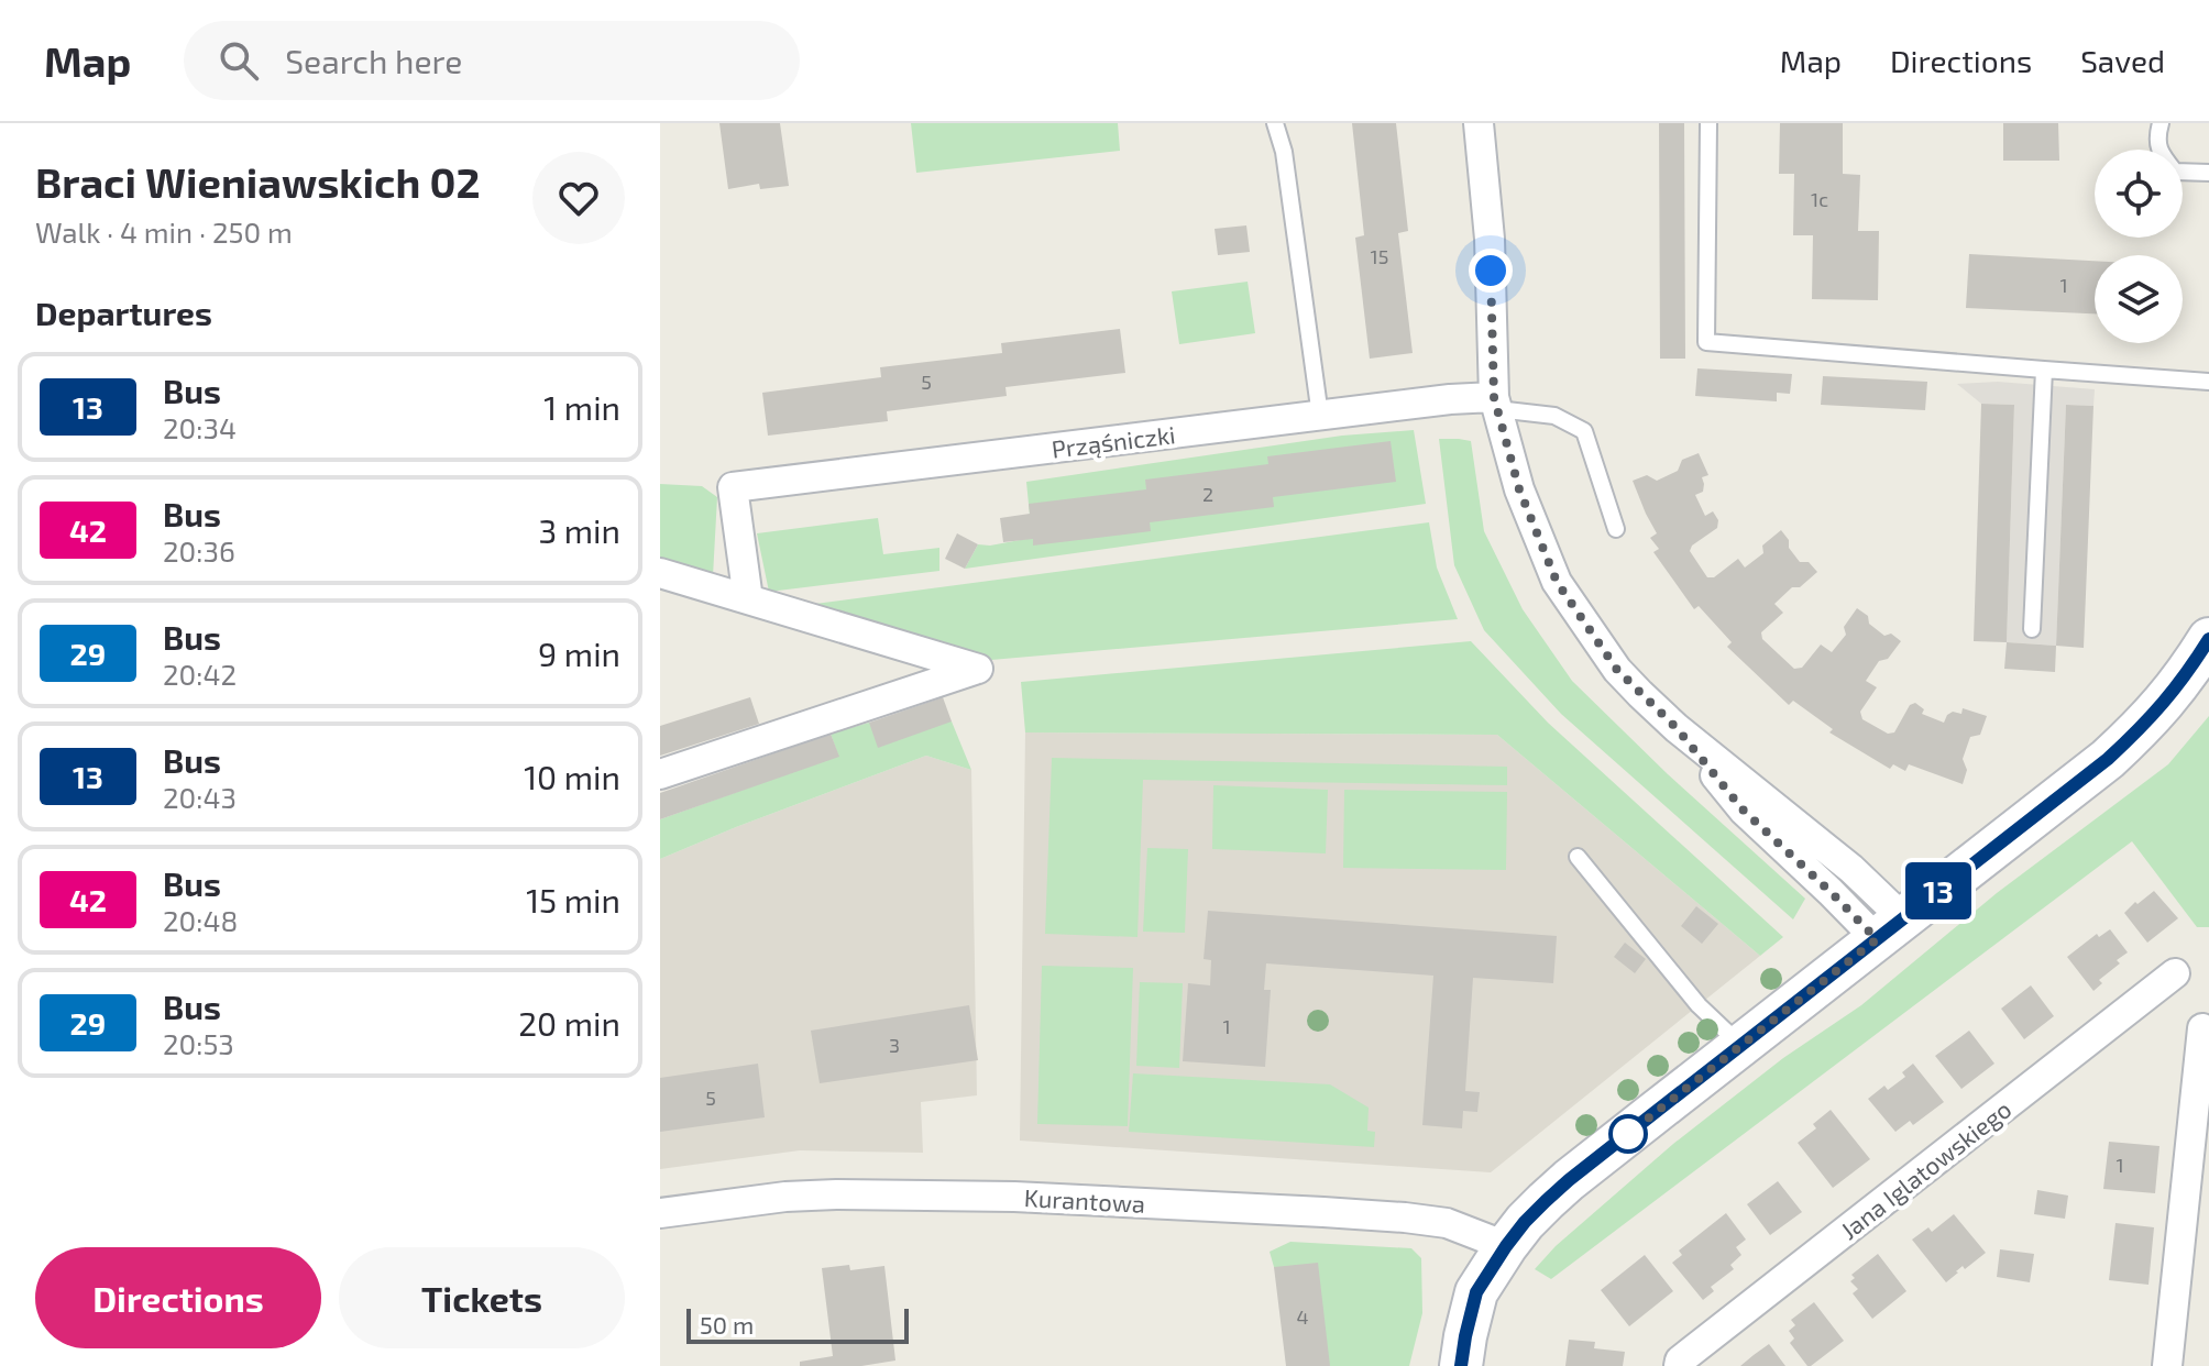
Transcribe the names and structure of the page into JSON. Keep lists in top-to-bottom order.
{
  "streets": {
    "street": ["Prząśniczki", "Jana Iglatowskiego", "Kurantowa"]
  },
  "lines": ["bus line 13"],
  "house_numbers": [
    "1c",
    "15",
    "1",
    "5",
    "2",
    "1",
    "3",
    "5",
    "1",
    "4"
  ],
  "scale_bar": "50 m",
  "page": {
    "header": "Map",
    "search": "Search here",
    "nav": ["Map", "Directions", "Saved"],
    "heading": [
      ["Braci Wieniawskich 02", "Walk · 4 min · 250 m"],
      "Departures"
    ],
    "on_map": "13",
    "list": [
      {
        "mark": "13",
        "name": "Bus",
        "note": "20:34",
        "value": "1 min"
      },
      {
        "mark": "42",
        "name": "Bus",
        "note": "20:36",
        "value": "3 min"
      },
      {
        "mark": "29",
        "name": "Bus",
        "note": "20:42",
        "value": "9 min"
      },
      {
        "mark": "13",
        "name": "Bus",
        "note": "20:43",
        "value": "10 min"
      },
      {
        "mark": "42",
        "name": "Bus",
        "note": "20:48",
        "value": "15 min"
      },
      {
        "mark": "29",
        "name": "Bus",
        "note": "20:53",
        "value": "20 min"
      }
    ],
    "buttons": ["Directions", "Tickets"],
    "scale": "50 m"
  }
}
